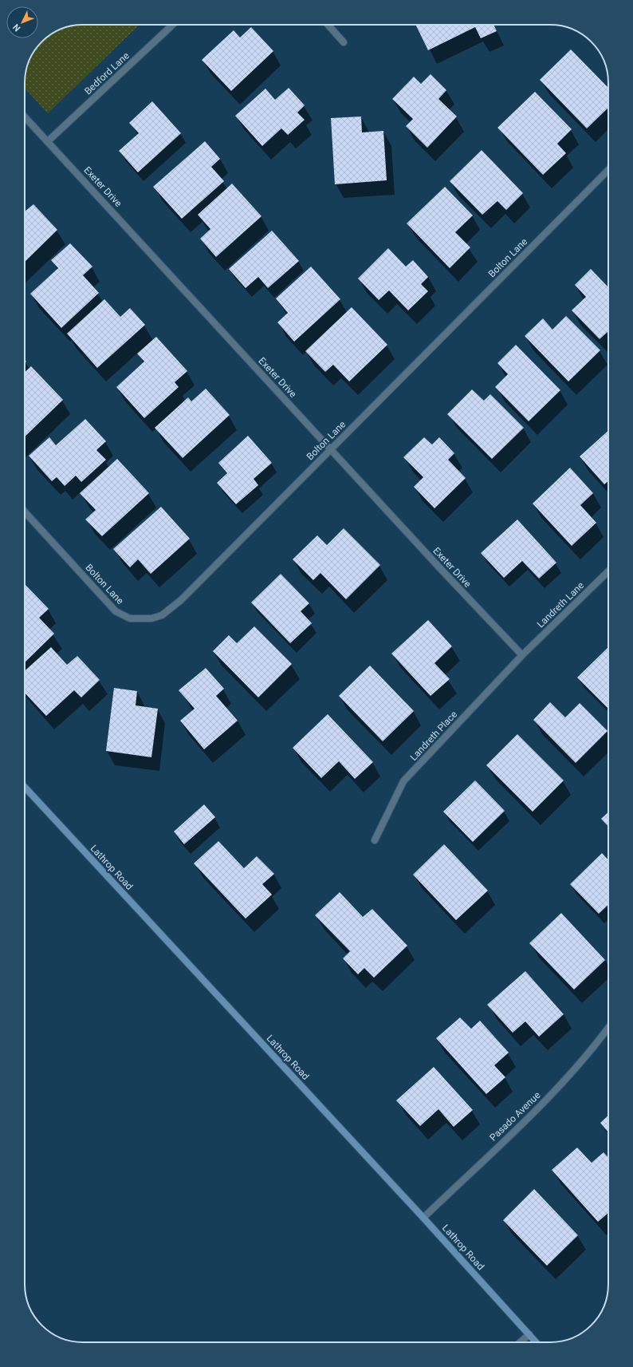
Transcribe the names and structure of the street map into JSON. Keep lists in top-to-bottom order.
{
  "streets": {
    "main road": ["Lathrop Road"],
    "street": [
      "Bedford Lane",
      "Exeter Drive",
      "Bolton Lane",
      "Landreth Lane",
      "Landreth Place",
      "Pasado Avenue"
    ]
  },
  "crossings": [
    ["Bedford Lane", "Exeter Drive"],
    ["Exeter Drive", "Bolton Lane"],
    ["Exeter Drive", "Landreth Lane"],
    ["Exeter Drive", "Landreth Place"],
    ["Landreth Lane", "Landreth Place"],
    ["Lathrop Road", "Pasado Avenue"]
  ],
  "north": "bottom left"
}
